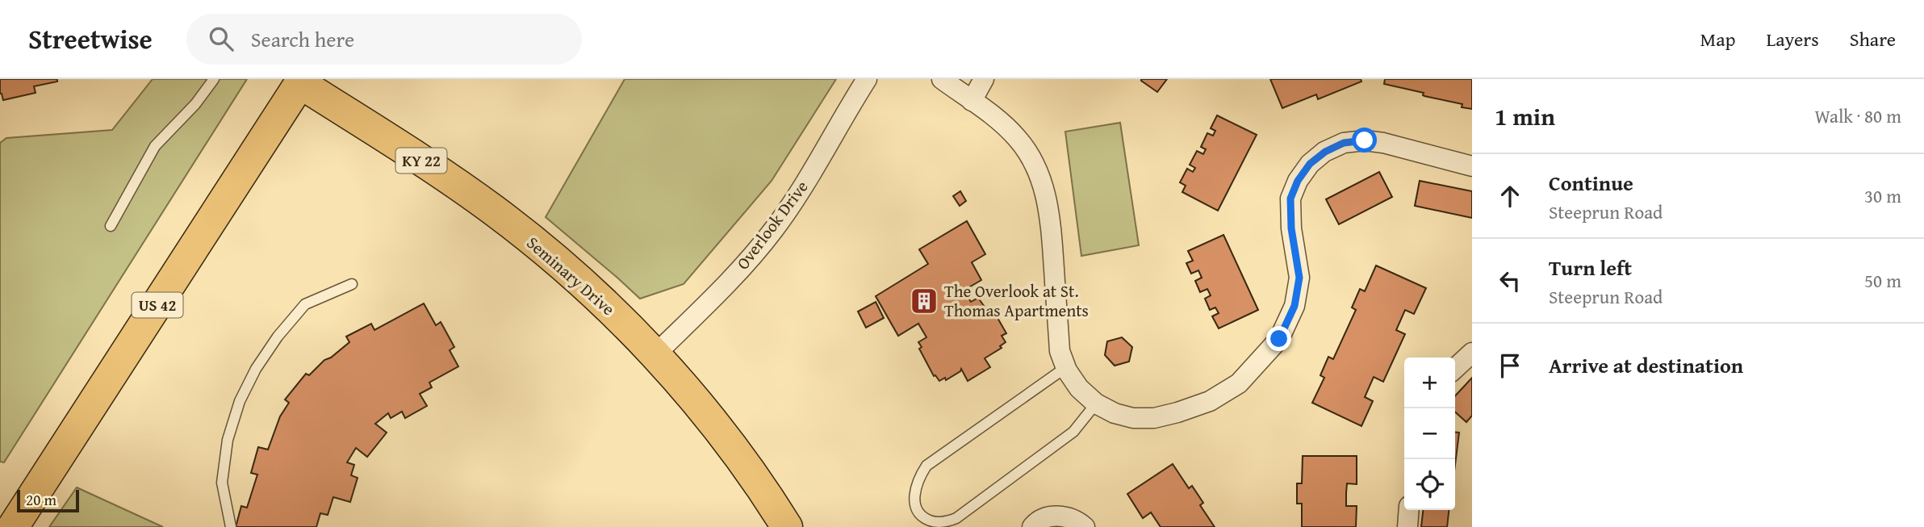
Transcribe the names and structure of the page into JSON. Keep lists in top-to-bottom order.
{
  "streets": {
    "main road": ["KY 22", "Seminary Drive", "US 42"],
    "street": ["Overlook Drive"]
  },
  "crossings": [
    ["Overlook Drive", "Seminary Drive"],
    ["Seminary Drive", "US 42"]
  ],
  "places": {
    "building": ["The Overlook at St. Thomas Apartments"]
  },
  "scale_bar": "20 m",
  "page": {
    "header": "Streetwise",
    "search": "Search here",
    "nav": ["Map", "Layers", "Share"],
    "heading": ["1 min", "Walk · 80 m"],
    "list": [
      ["Continue", "Steeprun Road", "30 m"],
      ["Turn left", "Steeprun Road", "50 m"],
      "Arrive at destination"
    ],
    "map_buttons": ["+", "−"],
    "scale": "20 m"
  }
}
